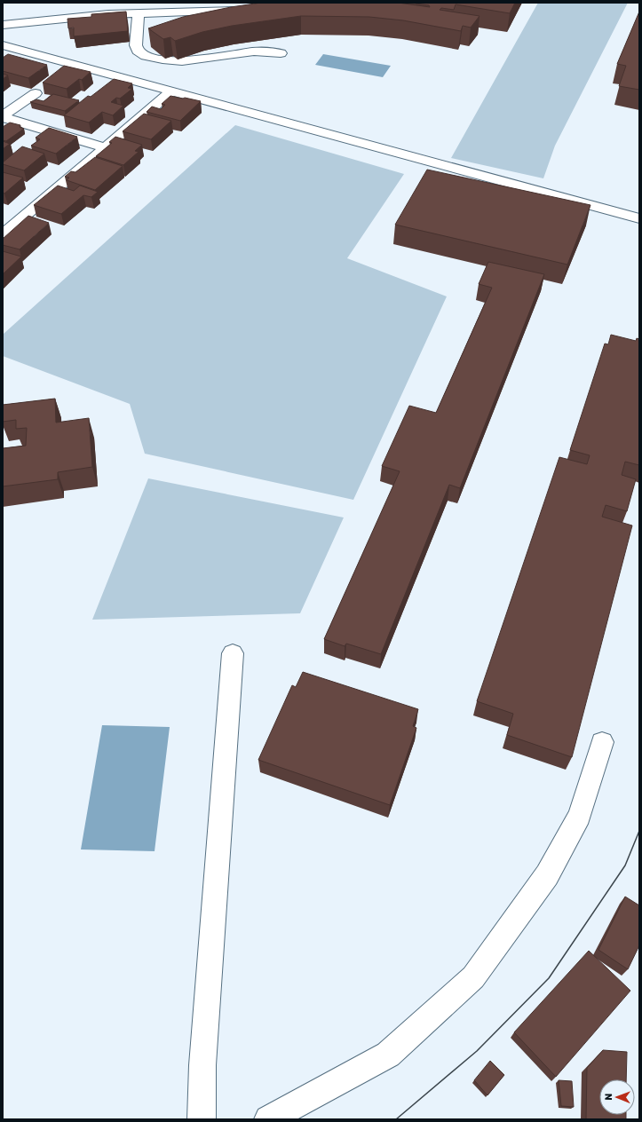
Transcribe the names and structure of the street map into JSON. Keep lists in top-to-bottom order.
{
  "north": "left"
}
